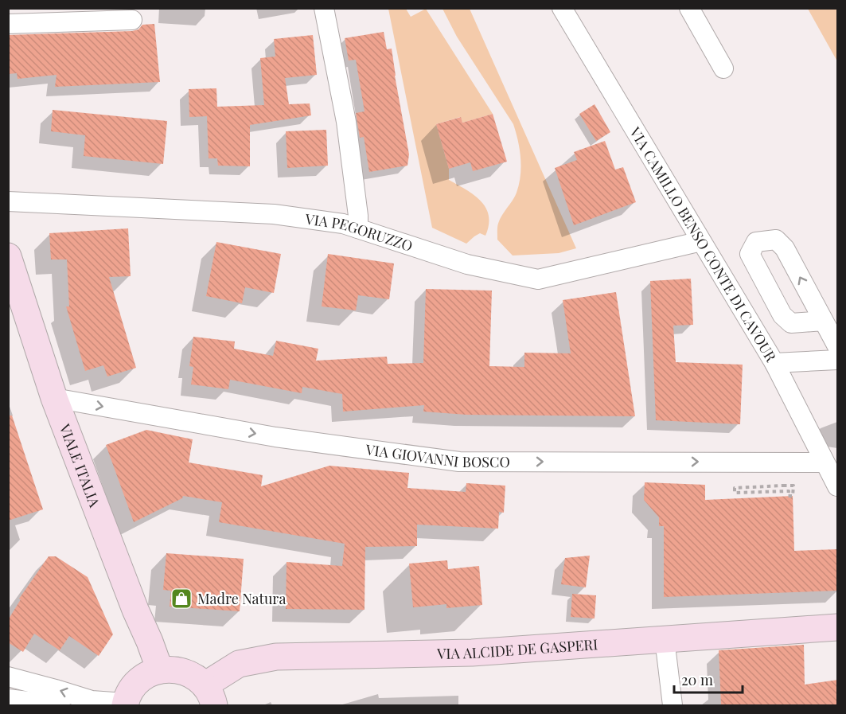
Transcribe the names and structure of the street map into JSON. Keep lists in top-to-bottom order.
{
  "streets": {
    "street": [
      "VIA PEGORUZZO",
      "VIA CAMILLO BENSO CONTE DI CAVOUR",
      "VIA GIOVANNI BOSCO",
      "VIALE ITALIA",
      "VIA ALCIDE DE GASPERI"
    ]
  },
  "crossings": [
    ["VIA PEGORUZZO", "VIA CAMILLO BENSO CONTE DI CAVOUR"],
    ["VIA CAMILLO BENSO CONTE DI CAVOUR", "VIA GIOVANNI BOSCO"],
    ["VIA GIOVANNI BOSCO", "VIALE ITALIA"]
  ],
  "one_way": ["VIA GIOVANNI BOSCO"],
  "places": {
    "shop": ["Madre Natura"]
  },
  "scale_bar": "20 m"
}
